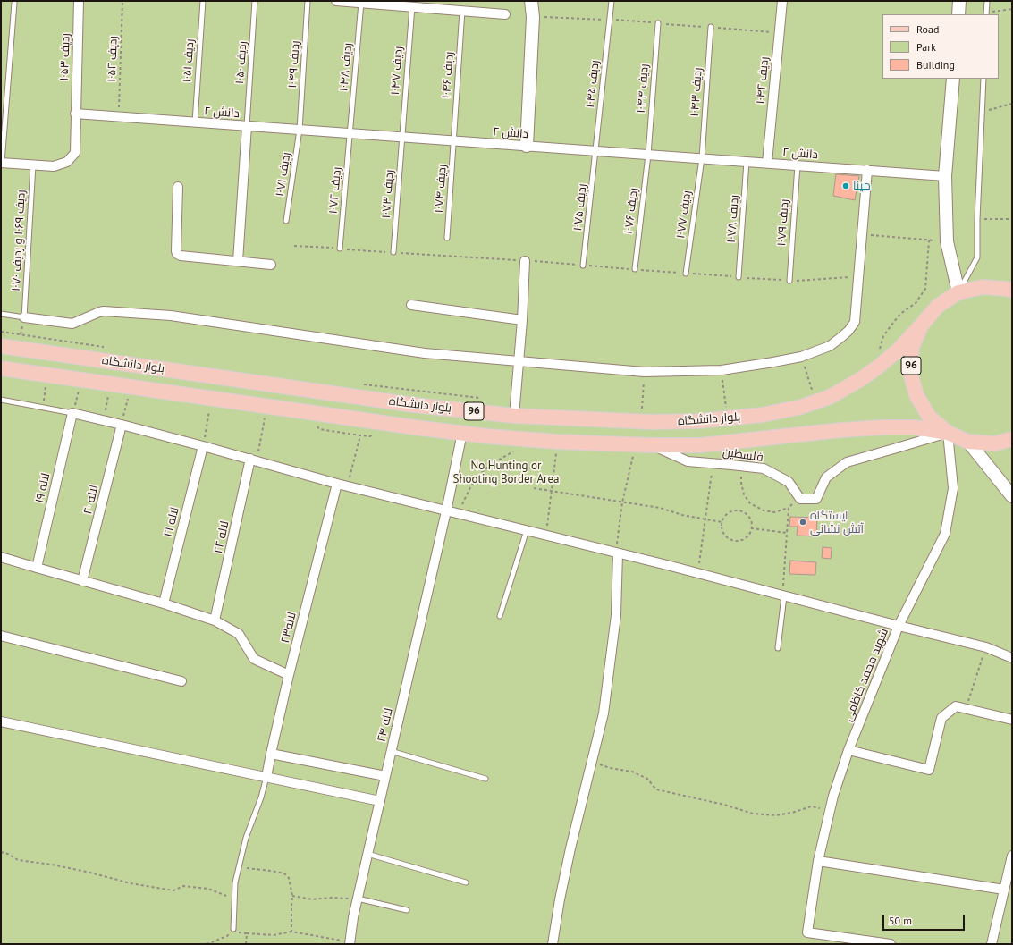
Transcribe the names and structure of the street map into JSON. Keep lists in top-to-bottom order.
{
  "streets": {
    "main road": ["بلوار دانشگاه", "96"],
    "street": [
      "ردیف ۱۰۵۳",
      "ردیف ۱۰۴۲",
      "دانش ۲",
      "فلسطین",
      "لاله ۱۹",
      "لاله ۲۰",
      "لاله ۲۱",
      "لاله ۲۲",
      "لاله۲۳",
      "شهید محمد کاظمی",
      "لاله ۲۴"
    ],
    "lane": [
      "ردیف ۱۰۵۱",
      "ردیف ۱۰۵۰",
      "ردیف ۱۰۴۹",
      "ردیف ۱۰۴۸",
      "ردیف ۱۰۴۷",
      "ردیف ۱۰۴۶",
      "ردیف ۱۰۴۵",
      "ردیف ۱۰۴۴",
      "ردیف ۱۰۴۳",
      "ردیف ۱۰۷۱",
      "ردیف ۱۰۷۴",
      "ردیف ۱۰۷۲",
      "ردیف ۱۰۷۳",
      "ردیف ۱۰۷۵",
      "ردیف ۱۰۷۶",
      "ردیف ۱۰۷۷",
      "ردیف ۱۰۷۸",
      "ردیف ۱۰۷۹",
      "ردیف ۱۰۶۹ و ردیف ۱۰۷۰"
    ],
    "path": ["ردیف ۱۰۵۲"]
  },
  "crossings": [
    ["ردیف ۱۰۵۳", "دانش ۲"],
    ["ردیف ۱۰۵۳", "ردیف ۱۰۶۹ و ردیف ۱۰۷۰"],
    ["ردیف ۱۰۵۲", "دانش ۲"],
    ["ردیف ۱۰۵۱", "دانش ۲"],
    ["ردیف ۱۰۵۰", "دانش ۲"],
    ["ردیف ۱۰۴۹", "دانش ۲"],
    ["ردیف ۱۰۴۹", "ردیف ۱۰۷۱"],
    ["ردیف ۱۰۴۸", "دانش ۲"],
    ["ردیف ۱۰۴۸", "ردیف ۱۰۷۲"],
    ["ردیف ۱۰۴۷", "دانش ۲"],
    ["ردیف ۱۰۴۷", "ردیف ۱۰۷۳"],
    ["ردیف ۱۰۴۶", "دانش ۲"],
    ["ردیف ۱۰۴۶", "ردیف ۱۰۷۴"],
    ["ردیف ۱۰۴۲", "دانش ۲"],
    ["ردیف ۱۰۴۵", "دانش ۲"],
    ["ردیف ۱۰۴۵", "ردیف ۱۰۷۵"],
    ["ردیف ۱۰۴۴", "دانش ۲"],
    ["ردیف ۱۰۴۴", "ردیف ۱۰۷۶"],
    ["ردیف ۱۰۴۳", "دانش ۲"],
    ["ردیف ۱۰۴۳", "ردیف ۱۰۷۷"],
    ["دانش ۲", "ردیف ۱۰۷۱"],
    ["دانش ۲", "ردیف ۱۰۷۴"],
    ["دانش ۲", "ردیف ۱۰۷۲"],
    ["دانش ۲", "ردیف ۱۰۷۳"],
    ["دانش ۲", "ردیف ۱۰۷۵"],
    ["دانش ۲", "ردیف ۱۰۷۶"],
    ["دانش ۲", "ردیف ۱۰۷۷"],
    ["دانش ۲", "ردیف ۱۰۷۸"],
    ["دانش ۲", "ردیف ۱۰۷۹"],
    ["بلوار دانشگاه", "96"],
    ["بلوار دانشگاه", "فلسطین"],
    ["بلوار دانشگاه", "شهید محمد کاظمی"],
    ["بلوار دانشگاه", "لاله ۲۴"],
    ["96", "شهید محمد کاظمی"]
  ],
  "parks": ["No Hunting or Shooting Border Area"],
  "places": ["مینا", "ایستگاه آتش نشانی"],
  "legend": ["Road", "Park", "Building"],
  "scale_bar": "50 m"
}
